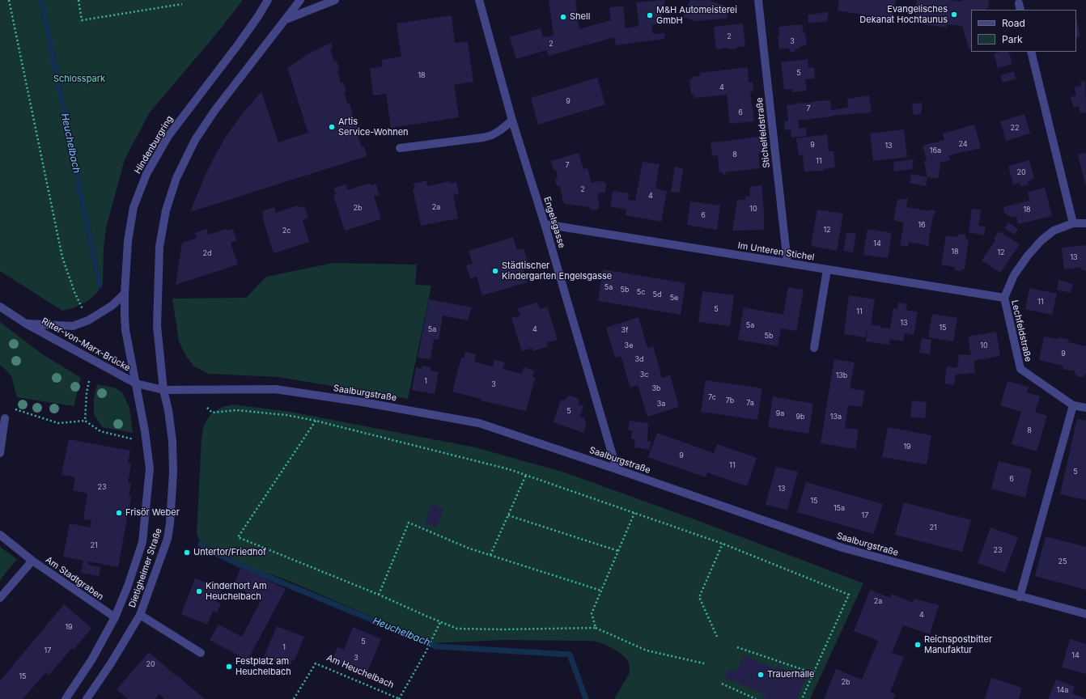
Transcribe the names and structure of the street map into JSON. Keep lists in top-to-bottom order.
{
  "streets": {
    "street": [
      "Stichelfeldstraße",
      "Hindenburgring",
      "Engelsgasse",
      "Im Unteren Stichel",
      "Lechfeldstraße",
      "Ritter-von-Marx-Brücke",
      "Saalburgstraße",
      "Dietigheimer Straße",
      "Am Stadtgraben"
    ],
    "path": ["Am Heuchelbach"]
  },
  "crossings": [
    ["Stichelfeldstraße", "Im Unteren Stichel"],
    ["Hindenburgring", "Ritter-von-Marx-Brücke"],
    ["Hindenburgring", "Saalburgstraße"],
    ["Hindenburgring", "Dietigheimer Straße"],
    ["Engelsgasse", "Im Unteren Stichel"],
    ["Engelsgasse", "Saalburgstraße"],
    ["Im Unteren Stichel", "Lechfeldstraße"],
    ["Ritter-von-Marx-Brücke", "Saalburgstraße"],
    ["Ritter-von-Marx-Brücke", "Dietigheimer Straße"],
    ["Saalburgstraße", "Dietigheimer Straße"],
    ["Dietigheimer Straße", "Am Stadtgraben"]
  ],
  "water": ["Heuchelbach"],
  "parks": ["Schlosspark"],
  "places": [
    "Evangelisches Dekanat Hochtaunus",
    "M&H Automeisterei GmbH",
    "Shell",
    "Artis Service-Wohnen",
    "Städtischer Kindergarten Engelsgasse",
    "Frisör Weber",
    "Untertor/Friedhof",
    "Kinderhort Am Heuchelbach",
    "Reichspostbitter Manufaktur",
    "Festplatz am Heuchelbach",
    "Trauerhalle"
  ],
  "house_numbers": [
    "2",
    "3",
    "2",
    "5",
    "18",
    "4",
    "9",
    "7",
    "6",
    "22",
    "24",
    "9",
    "13",
    "16a",
    "8",
    "11",
    "7",
    "20",
    "2",
    "4",
    "2a",
    "2b",
    "10",
    "18",
    "6",
    "16",
    "12",
    "2c",
    "14",
    "18",
    "12",
    "2d",
    "13",
    "5a",
    "5b",
    "5c",
    "5d",
    "5e",
    "11",
    "5",
    "11",
    "13",
    "5a",
    "15",
    "5a",
    "4",
    "3f",
    "5b",
    "3e",
    "10",
    "9",
    "3d",
    "3c",
    "13b",
    "1",
    "3",
    "3b",
    "7c",
    "7b",
    "7a",
    "3a",
    "5",
    "9a",
    "9b",
    "13a",
    "8",
    "19",
    "9",
    "11",
    "5",
    "6",
    "23",
    "13",
    "15",
    "15a",
    "17",
    "21",
    "21",
    "23",
    "25",
    "2a",
    "4",
    "19",
    "5",
    "1",
    "17",
    "14",
    "3",
    "20",
    "15",
    "2b",
    "14a"
  ],
  "legend": ["Road", "Park"]
}
